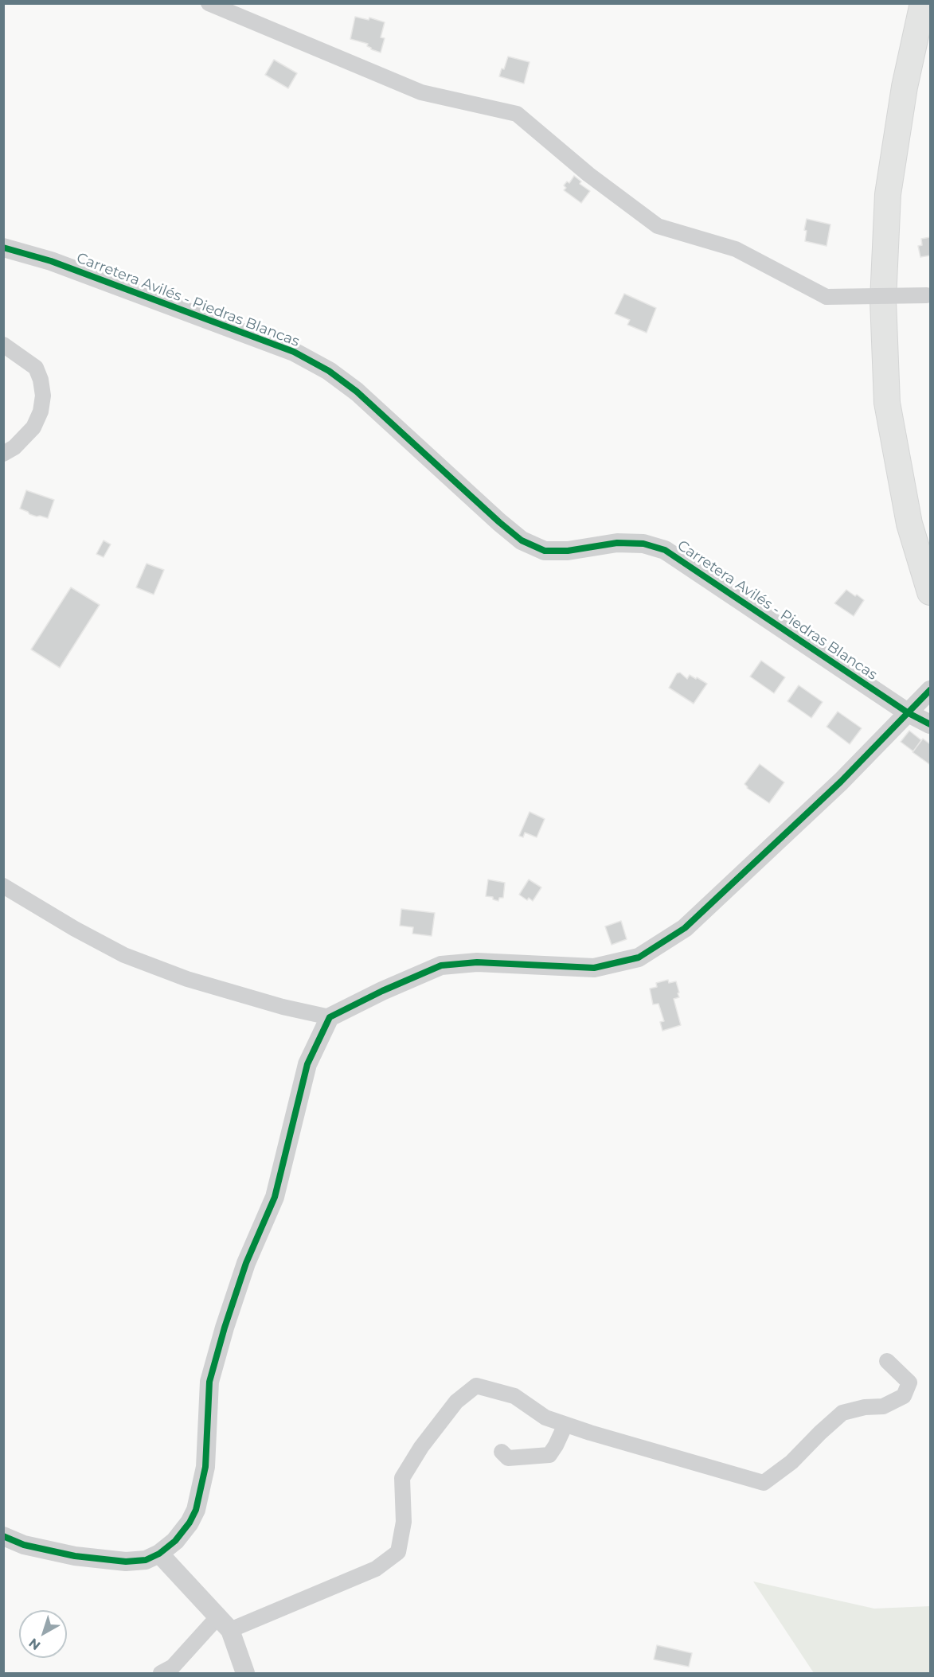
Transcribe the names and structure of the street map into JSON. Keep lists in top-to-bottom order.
{
  "streets": {
    "street": ["Carretera Avilés - Piedras Blancas"]
  },
  "north": "bottom left"
}
